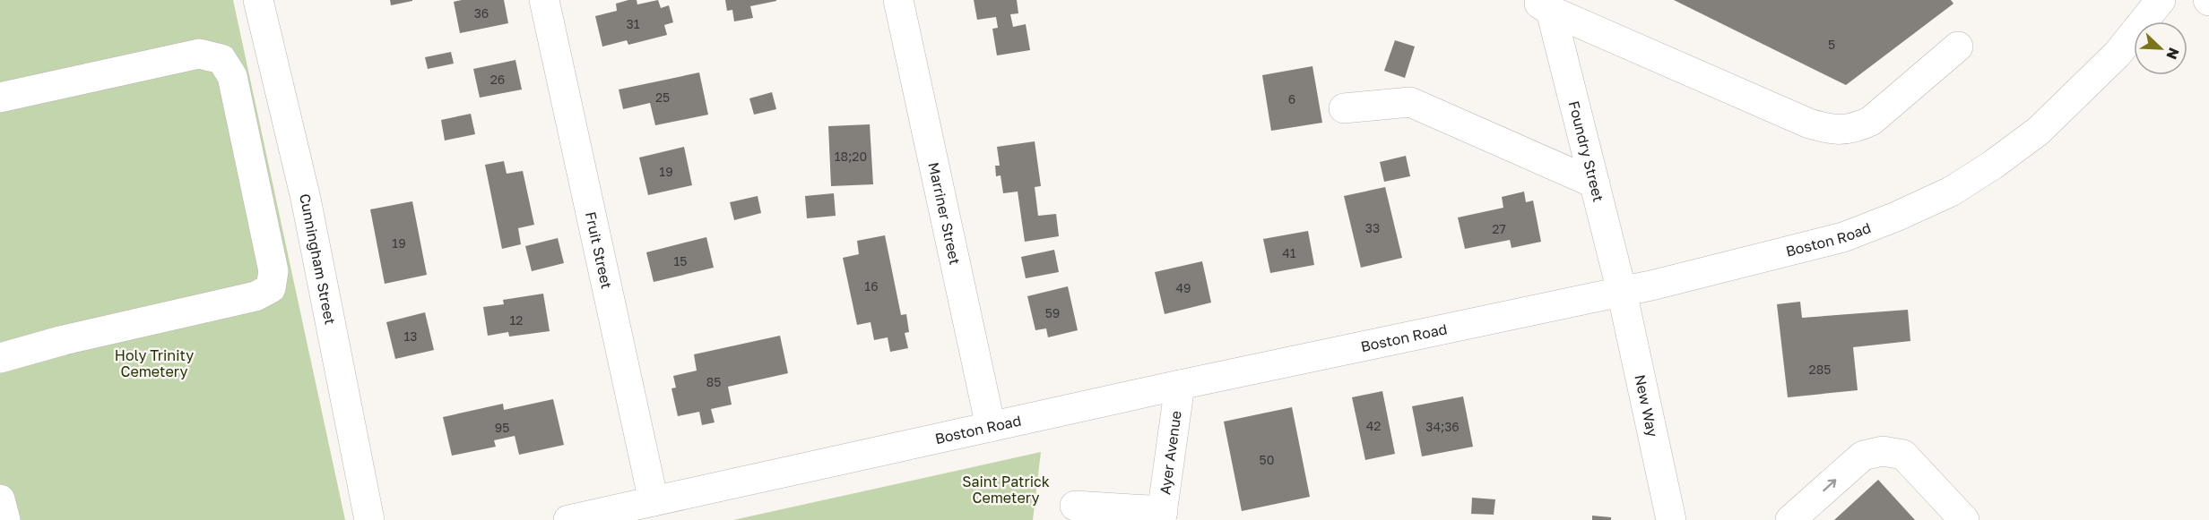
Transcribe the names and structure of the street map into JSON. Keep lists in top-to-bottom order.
{
  "streets": {
    "street": [
      "Foundry Street",
      "Marriner Street",
      "Boston Road",
      "Fruit Street",
      "Cunningham Street",
      "New Way",
      "Ayer Avenue"
    ]
  },
  "crossings": [
    ["Foundry Street", "Boston Road"],
    ["Foundry Street", "New Way"],
    ["Marriner Street", "Boston Road"],
    ["Boston Road", "Fruit Street"],
    ["Boston Road", "New Way"],
    ["Boston Road", "Ayer Avenue"]
  ],
  "parks": ["Holy Trinity Cemetery", "Saint Patrick Cemetery"],
  "house_numbers": [
    "36",
    "31",
    "5",
    "26",
    "25",
    "6",
    "18;20",
    "19",
    "33",
    "27",
    "19",
    "41",
    "15",
    "16",
    "49",
    "59",
    "12",
    "13",
    "285",
    "85",
    "42",
    "34;36",
    "95",
    "50"
  ],
  "north": "bottom right"
}
